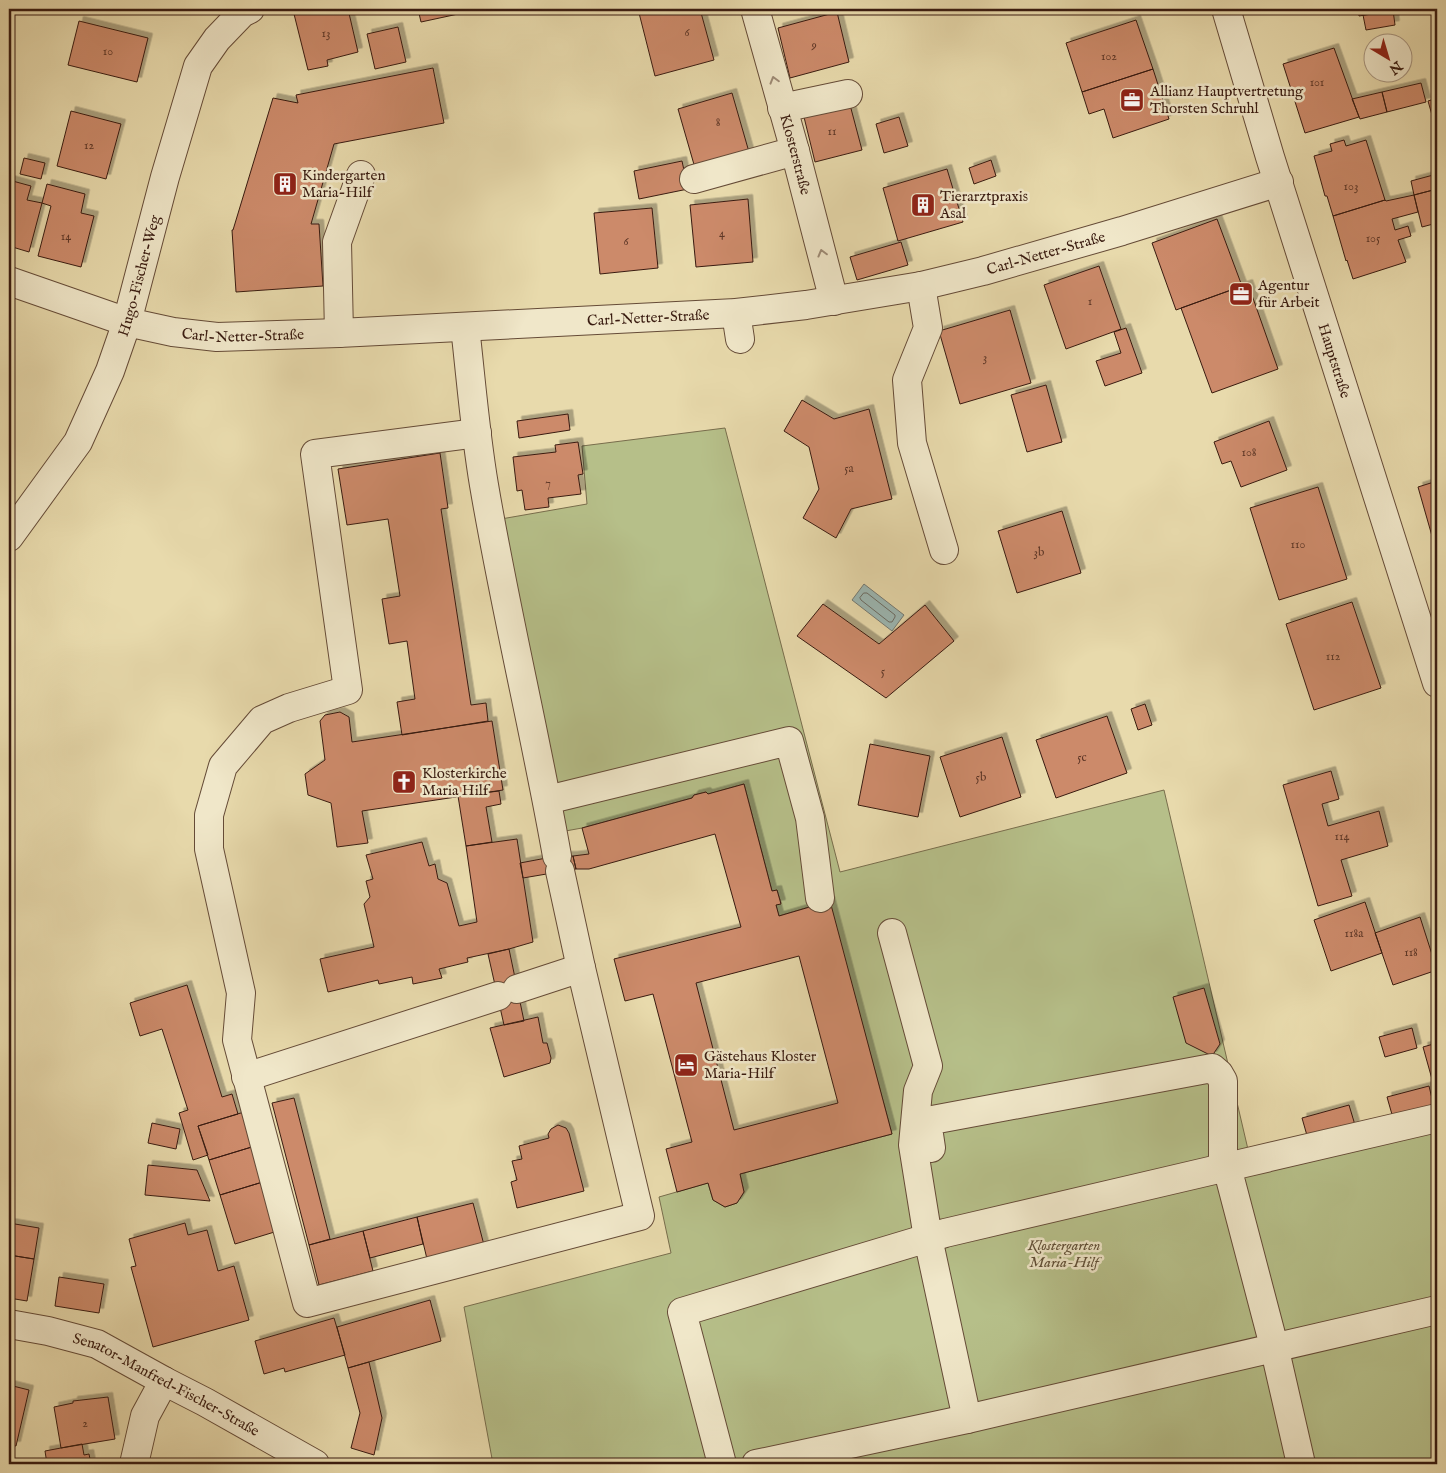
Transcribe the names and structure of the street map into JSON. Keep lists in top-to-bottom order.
{
  "streets": {
    "street": [
      "Klosterstraße",
      "Carl-Netter-Straße",
      "Hugo-Fischer-Weg",
      "Hauptstraße",
      "Senator-Manfred-Fischer-Straße"
    ]
  },
  "crossings": [
    ["Klosterstraße", "Carl-Netter-Straße"],
    ["Carl-Netter-Straße", "Hugo-Fischer-Weg"],
    ["Carl-Netter-Straße", "Hauptstraße"]
  ],
  "one_way": ["Klosterstraße"],
  "parks": ["Klostergarten Maria-Hilf"],
  "places": {
    "office": ["Allianz Hauptvertretung Thorsten Schruhl", "Agentur für Arbeit"],
    "building": ["Kindergarten Maria-Hilf", "Tierarztpraxis Asal"],
    "church": ["Klosterkirche Maria Hilf"],
    "hotel": ["Gästehaus Kloster Maria-Hilf"]
  },
  "house_numbers": [
    "6",
    "13",
    "9",
    "10",
    "102",
    "101",
    "8",
    "11",
    "12",
    "103",
    "4",
    "14",
    "105",
    "6",
    "1",
    "3",
    "108",
    "5a",
    "7",
    "110",
    "3b",
    "112",
    "5",
    "5c",
    "5b",
    "114",
    "118a",
    "118",
    "2"
  ],
  "north": "bottom right"
}
